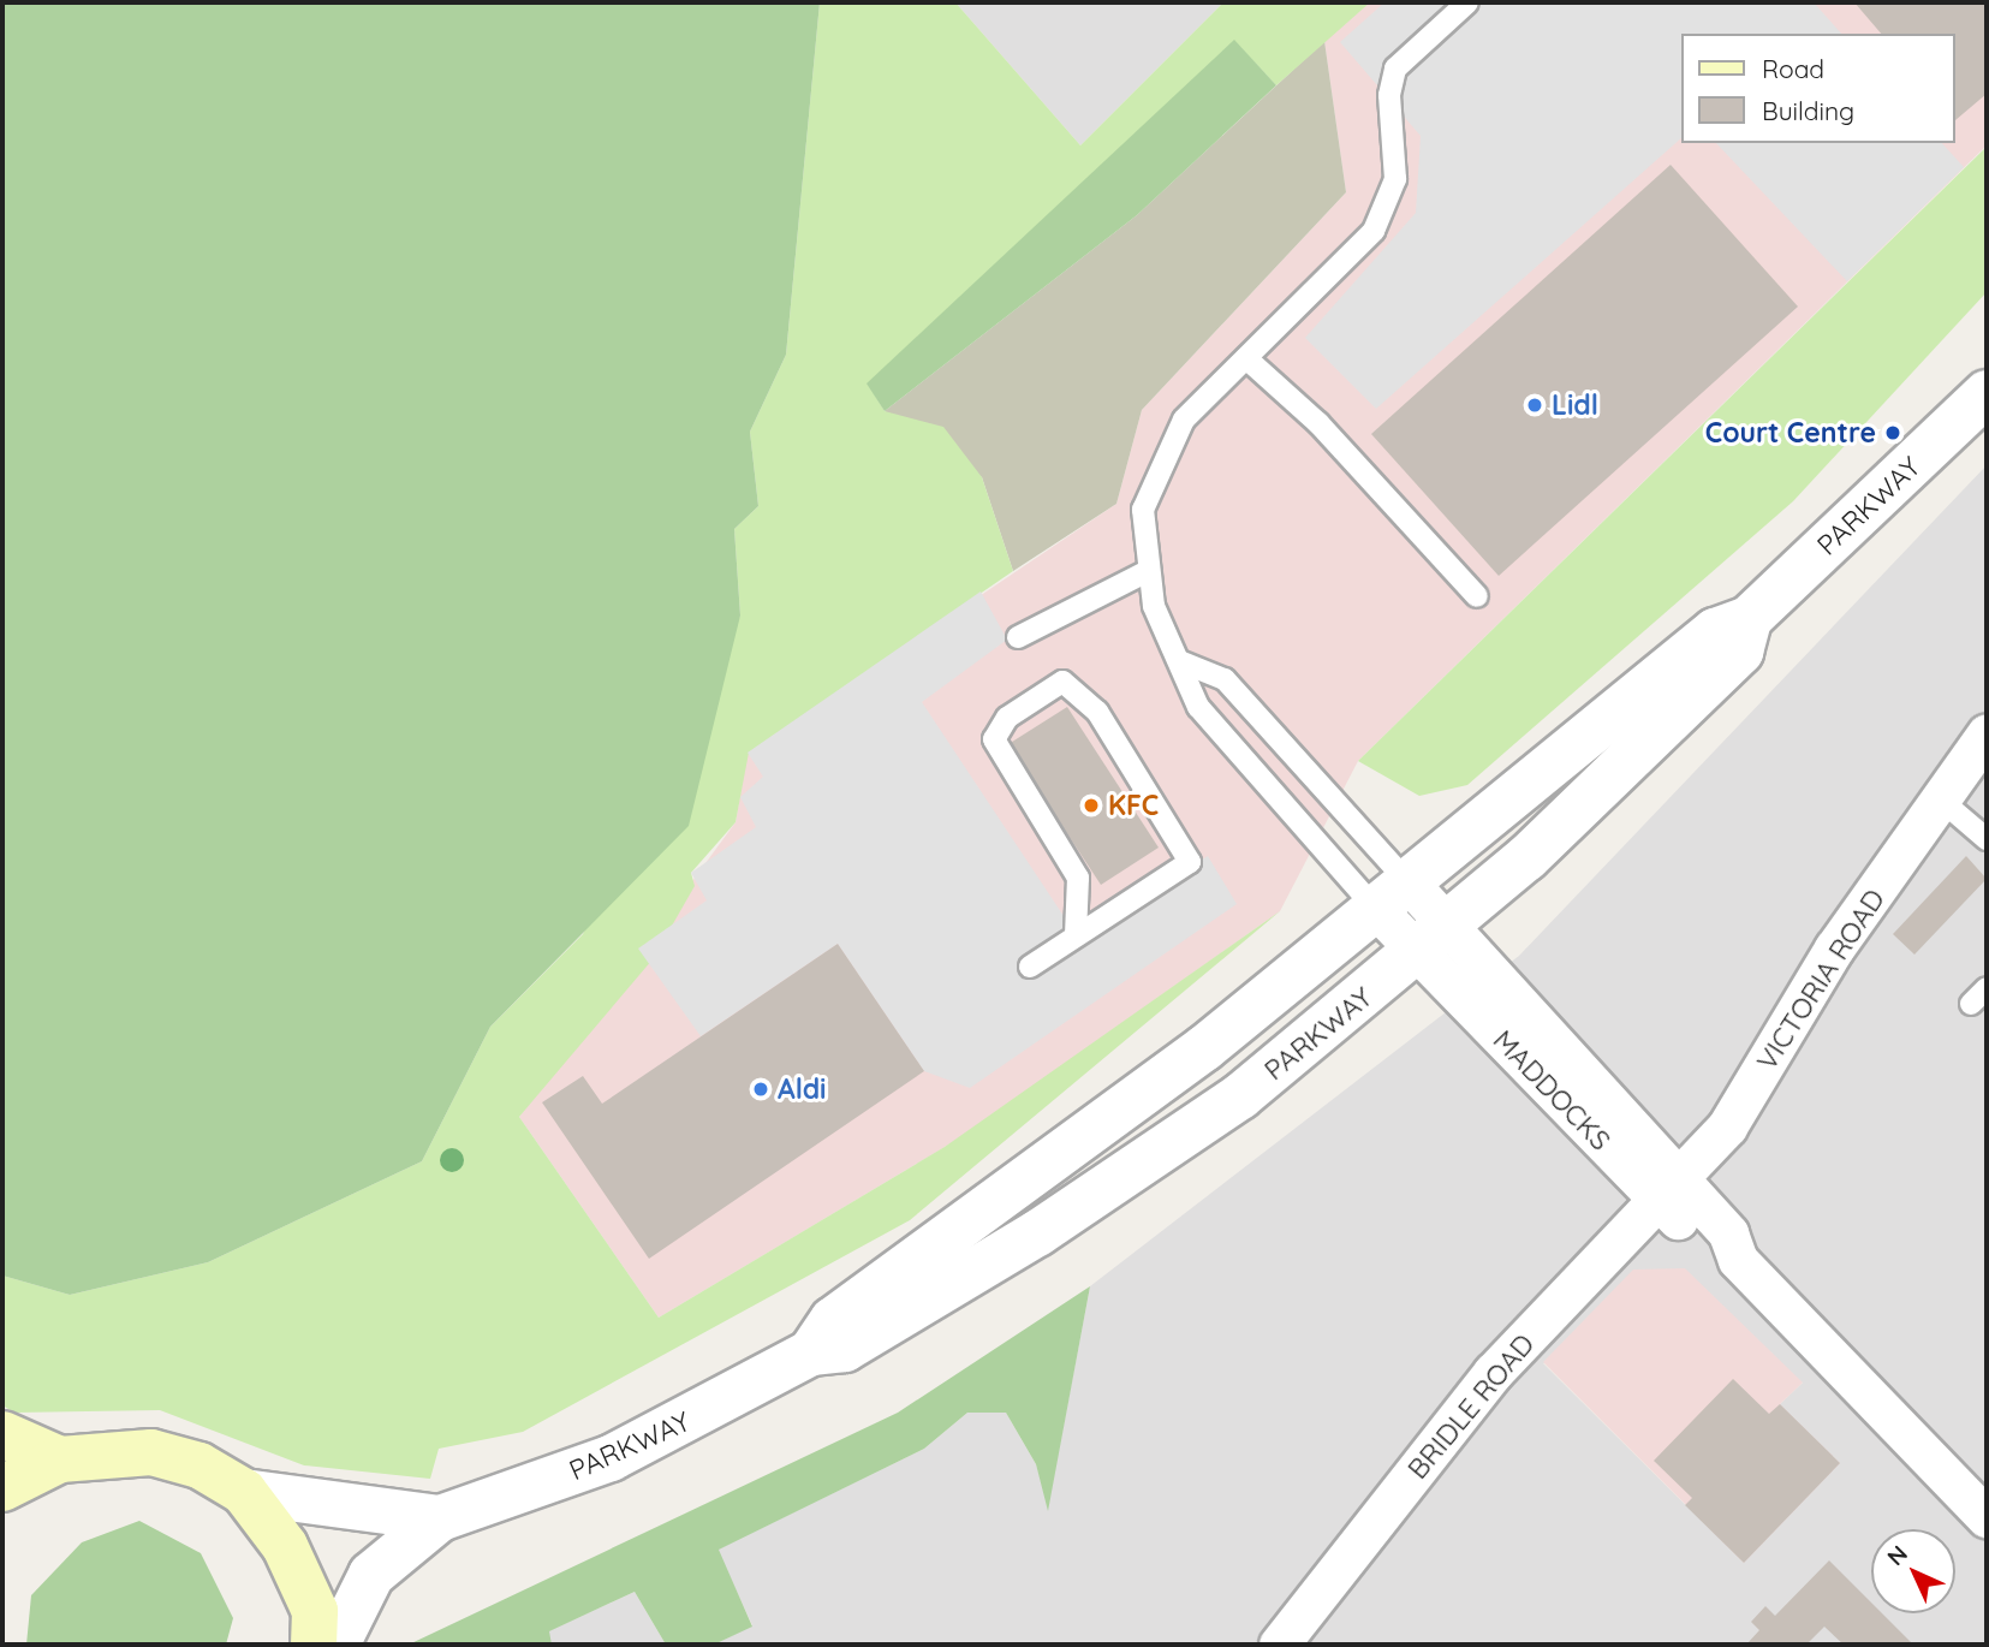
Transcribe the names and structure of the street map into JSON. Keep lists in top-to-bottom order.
{
  "streets": {
    "street": [
      "PARKWAY",
      "VICTORIA ROAD",
      "MADDOCKS",
      "BRIDLE ROAD"
    ]
  },
  "crossings": [
    ["PARKWAY", "MADDOCKS"],
    ["VICTORIA ROAD", "MADDOCKS"],
    ["VICTORIA ROAD", "BRIDLE ROAD"],
    ["MADDOCKS", "BRIDLE ROAD"]
  ],
  "places": [
    "Lidl",
    "Court Centre",
    "KFC",
    "Aldi"
  ],
  "legend": ["Road", "Building"],
  "north": "top left"
}
